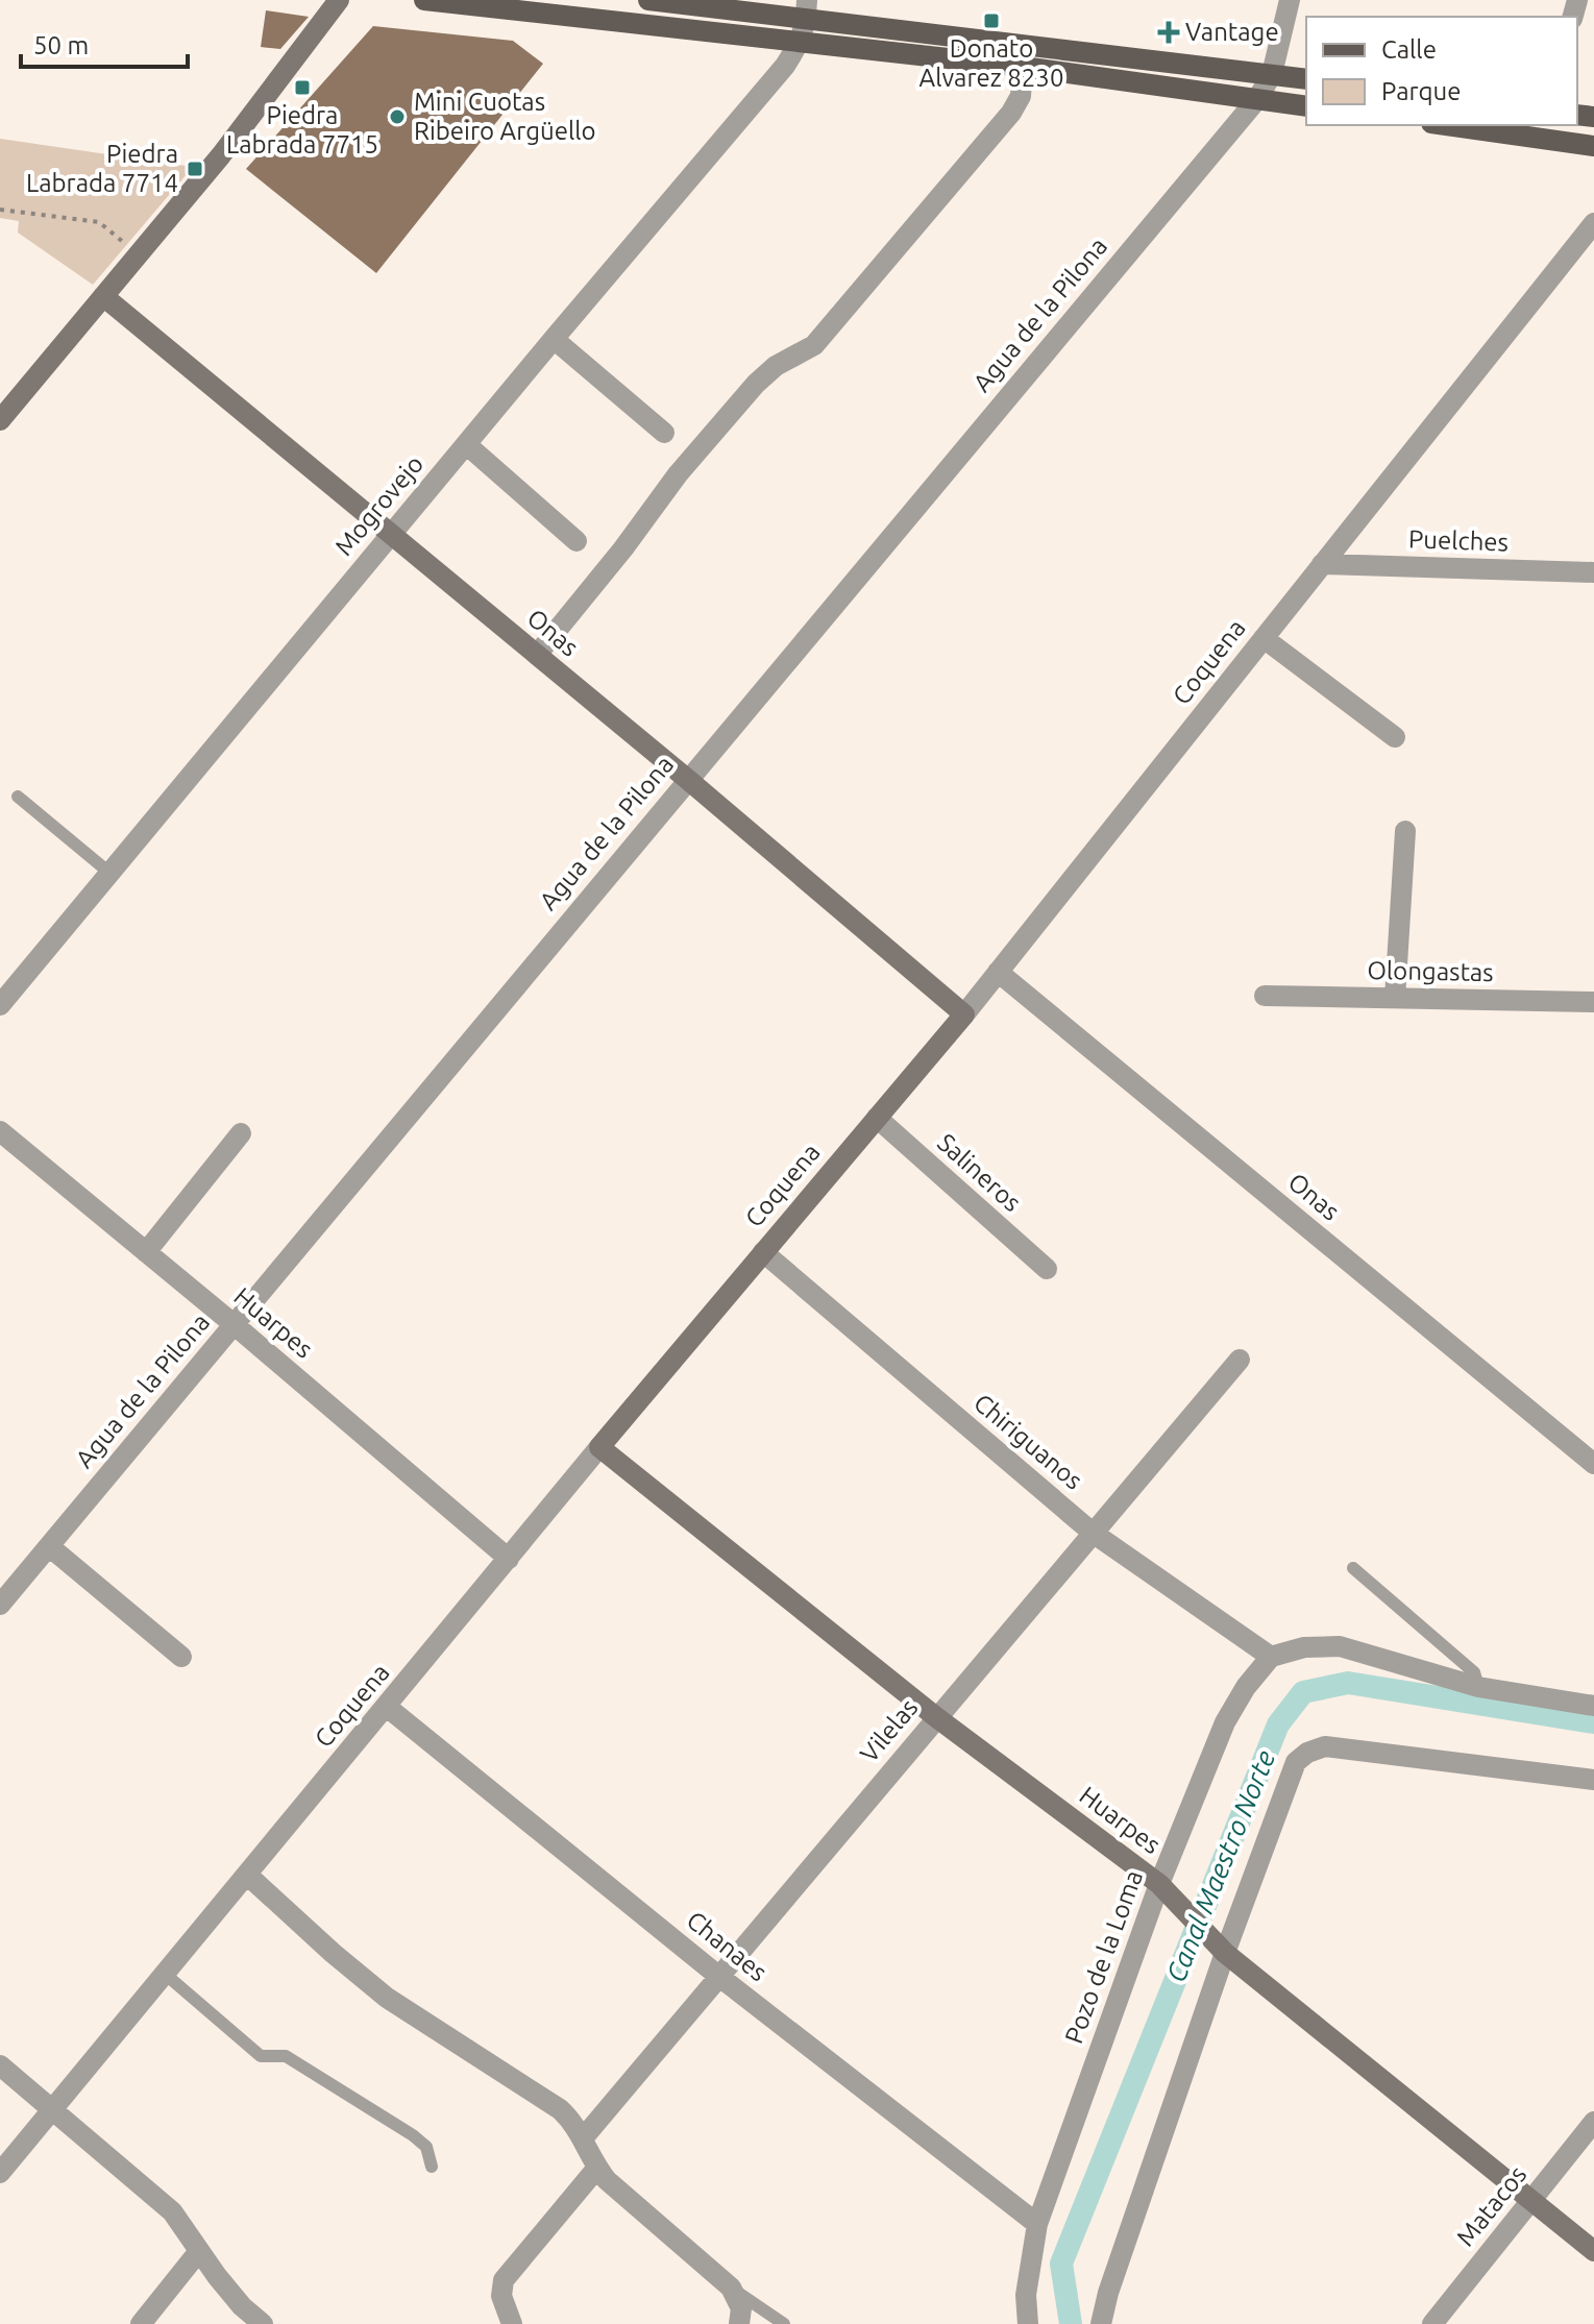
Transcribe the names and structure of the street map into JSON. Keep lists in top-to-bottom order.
{
  "streets": {
    "main road": ["Onas", "Coquena", "Huarpes"],
    "street": [
      "Agua de la Pilona",
      "Mogrovejo",
      "Puelches",
      "Olongastas",
      "Salineros",
      "Chiriguanos",
      "Vilelas",
      "Chanaes",
      "Pozo de la Loma",
      "Matacos"
    ]
  },
  "crossings": [
    ["Agua de la Pilona", "Onas"],
    ["Agua de la Pilona", "Huarpes"],
    ["Mogrovejo", "Onas"],
    ["Puelches", "Coquena"],
    ["Onas", "Coquena"],
    ["Coquena", "Salineros"],
    ["Coquena", "Huarpes"],
    ["Coquena", "Chiriguanos"],
    ["Coquena", "Chanaes"],
    ["Huarpes", "Vilelas"],
    ["Huarpes", "Pozo de la Loma"],
    ["Huarpes", "Matacos"],
    ["Chiriguanos", "Vilelas"],
    ["Chiriguanos", "Pozo de la Loma"],
    ["Vilelas", "Chanaes"],
    ["Chanaes", "Pozo de la Loma"]
  ],
  "water": ["Canal Maestro Norte"],
  "places": {
    "transit": ["Donato Alvarez 8230", "Piedra Labrada 7715", "Piedra Labrada 7714"],
    "health": ["Vantage"],
    "other": ["Mini Cuotas Ribeiro Argüello"]
  },
  "legend": ["Calle", "Parque"],
  "scale_bar": "50 m"
}
